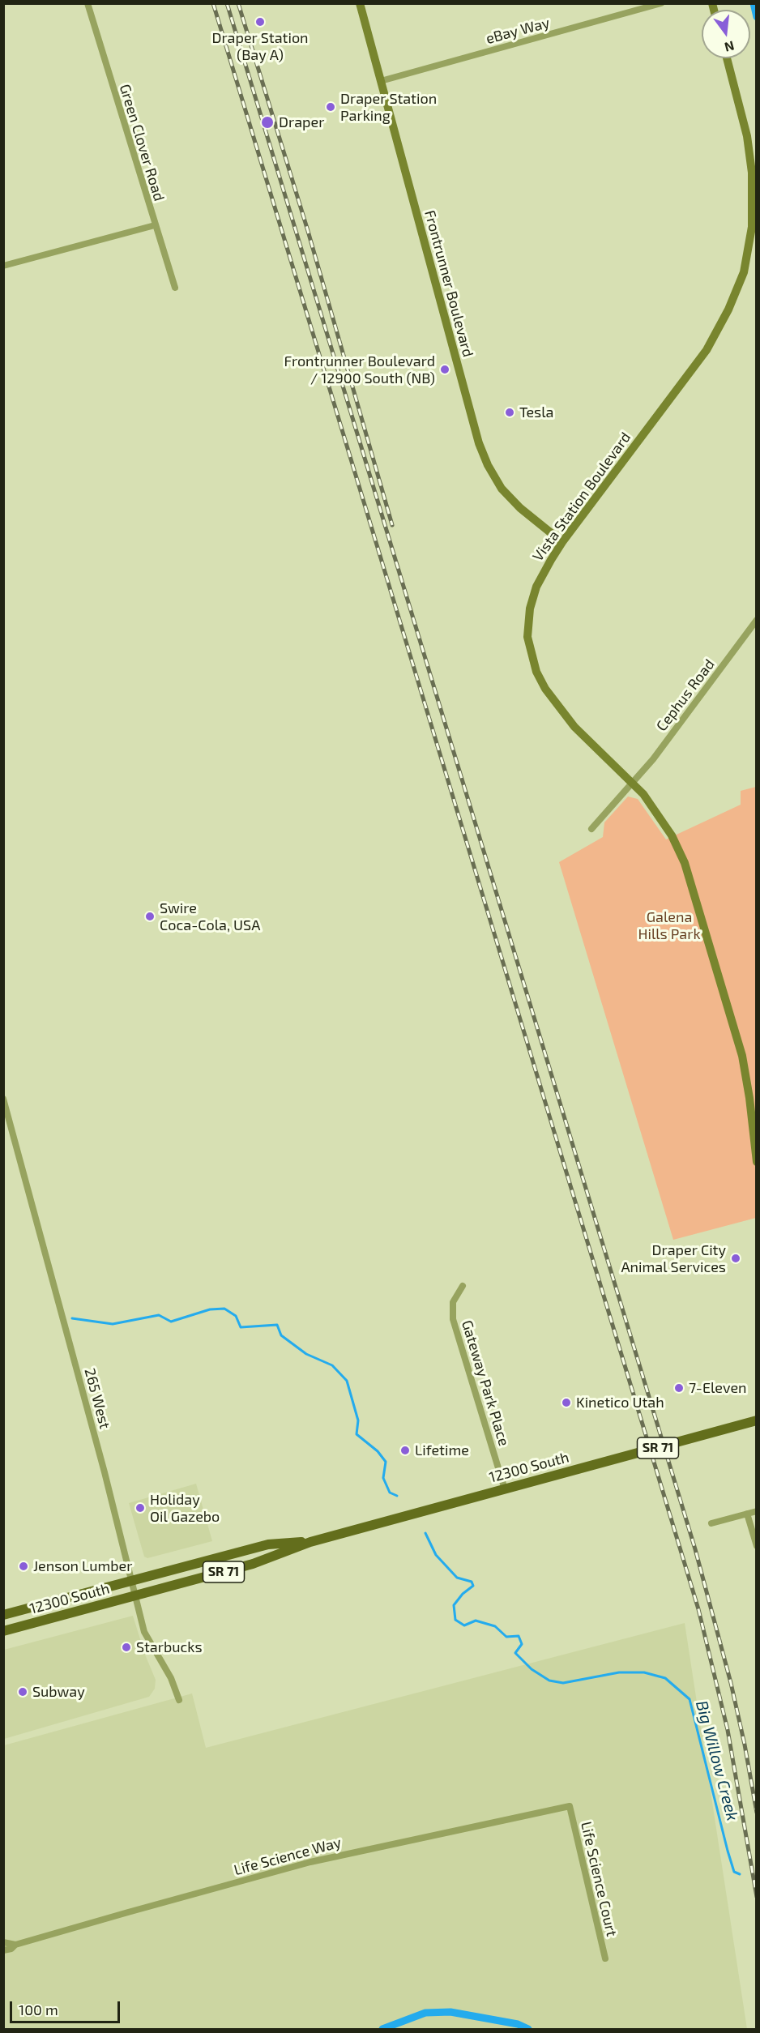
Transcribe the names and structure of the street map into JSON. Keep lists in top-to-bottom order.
{
  "streets": {
    "main road": ["SR 71", "12300 South"],
    "street": [
      "eBay Way",
      "Green Clover Road",
      "Frontrunner Boulevard",
      "Vista Station Boulevard",
      "Cephus Road",
      "Gateway Park Place",
      "265 West",
      "Life Science Way",
      "Life Science Court"
    ]
  },
  "crossings": [
    ["eBay Way", "Frontrunner Boulevard"],
    ["Frontrunner Boulevard", "Vista Station Boulevard"],
    ["Vista Station Boulevard", "Cephus Road"],
    ["Gateway Park Place", "12300 South"],
    ["265 West", "12300 South"],
    ["Life Science Way", "Life Science Court"]
  ],
  "water": ["Big Willow Creek"],
  "parks": ["Galena Hills Park"],
  "places": [
    "Draper Station (Bay A)",
    "Draper Station Parking",
    "Draper",
    "Frontrunner Boulevard / 12900 South (NB)",
    "Tesla",
    "Swire Coca-Cola, USA",
    "Draper City Animal Services",
    "7-Eleven",
    "Kinetico Utah",
    "Lifetime",
    "Holiday Oil Gazebo",
    "Jenson Lumber",
    "Starbucks",
    "Subway"
  ],
  "scale_bar": "100 m",
  "north": "bottom"
}
